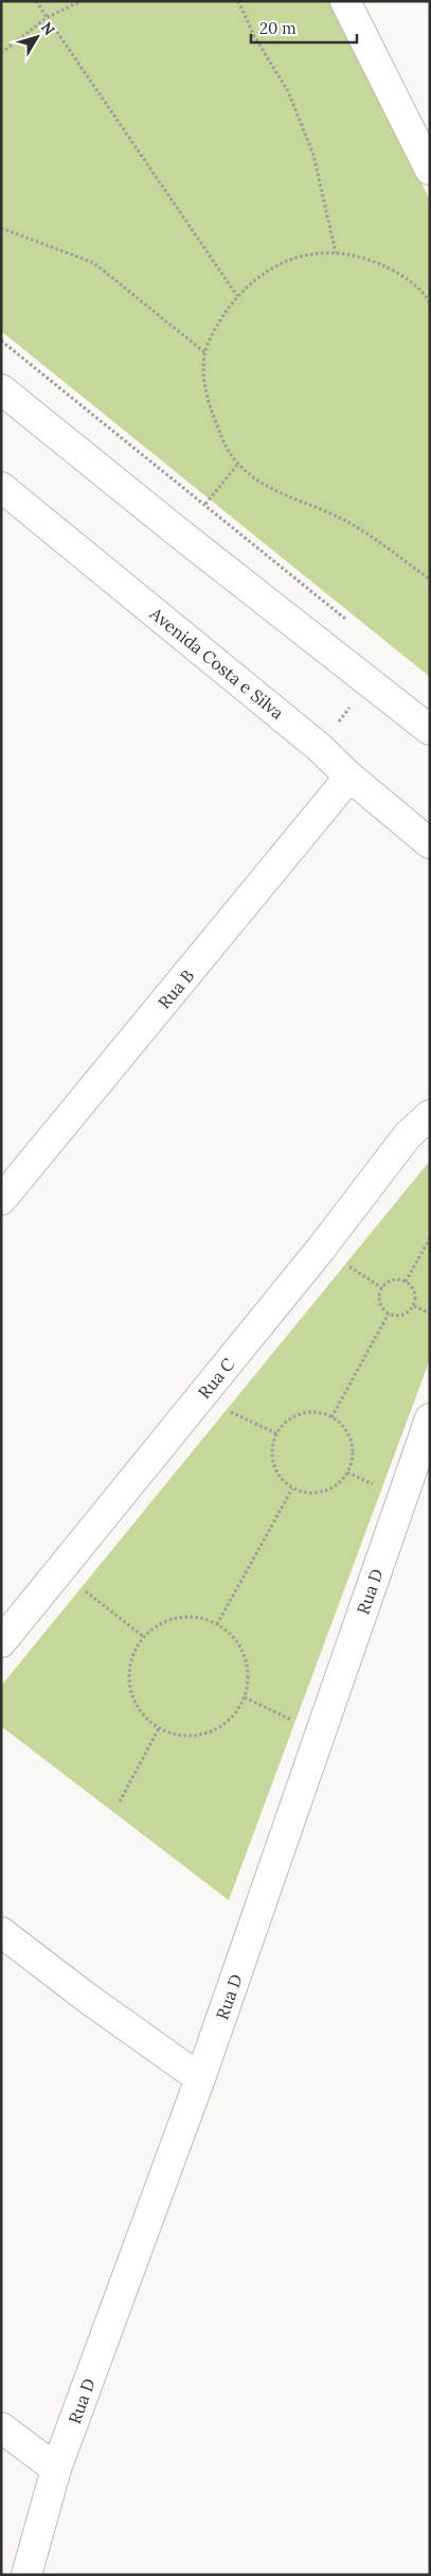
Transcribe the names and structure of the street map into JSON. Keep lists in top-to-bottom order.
{
  "streets": {
    "street": [
      "Avenida Costa e Silva",
      "Rua B",
      "Rua C",
      "Rua D"
    ]
  },
  "crossings": [
    ["Avenida Costa e Silva", "Rua B"]
  ],
  "scale_bar": "20 m",
  "north": "top right"
}
